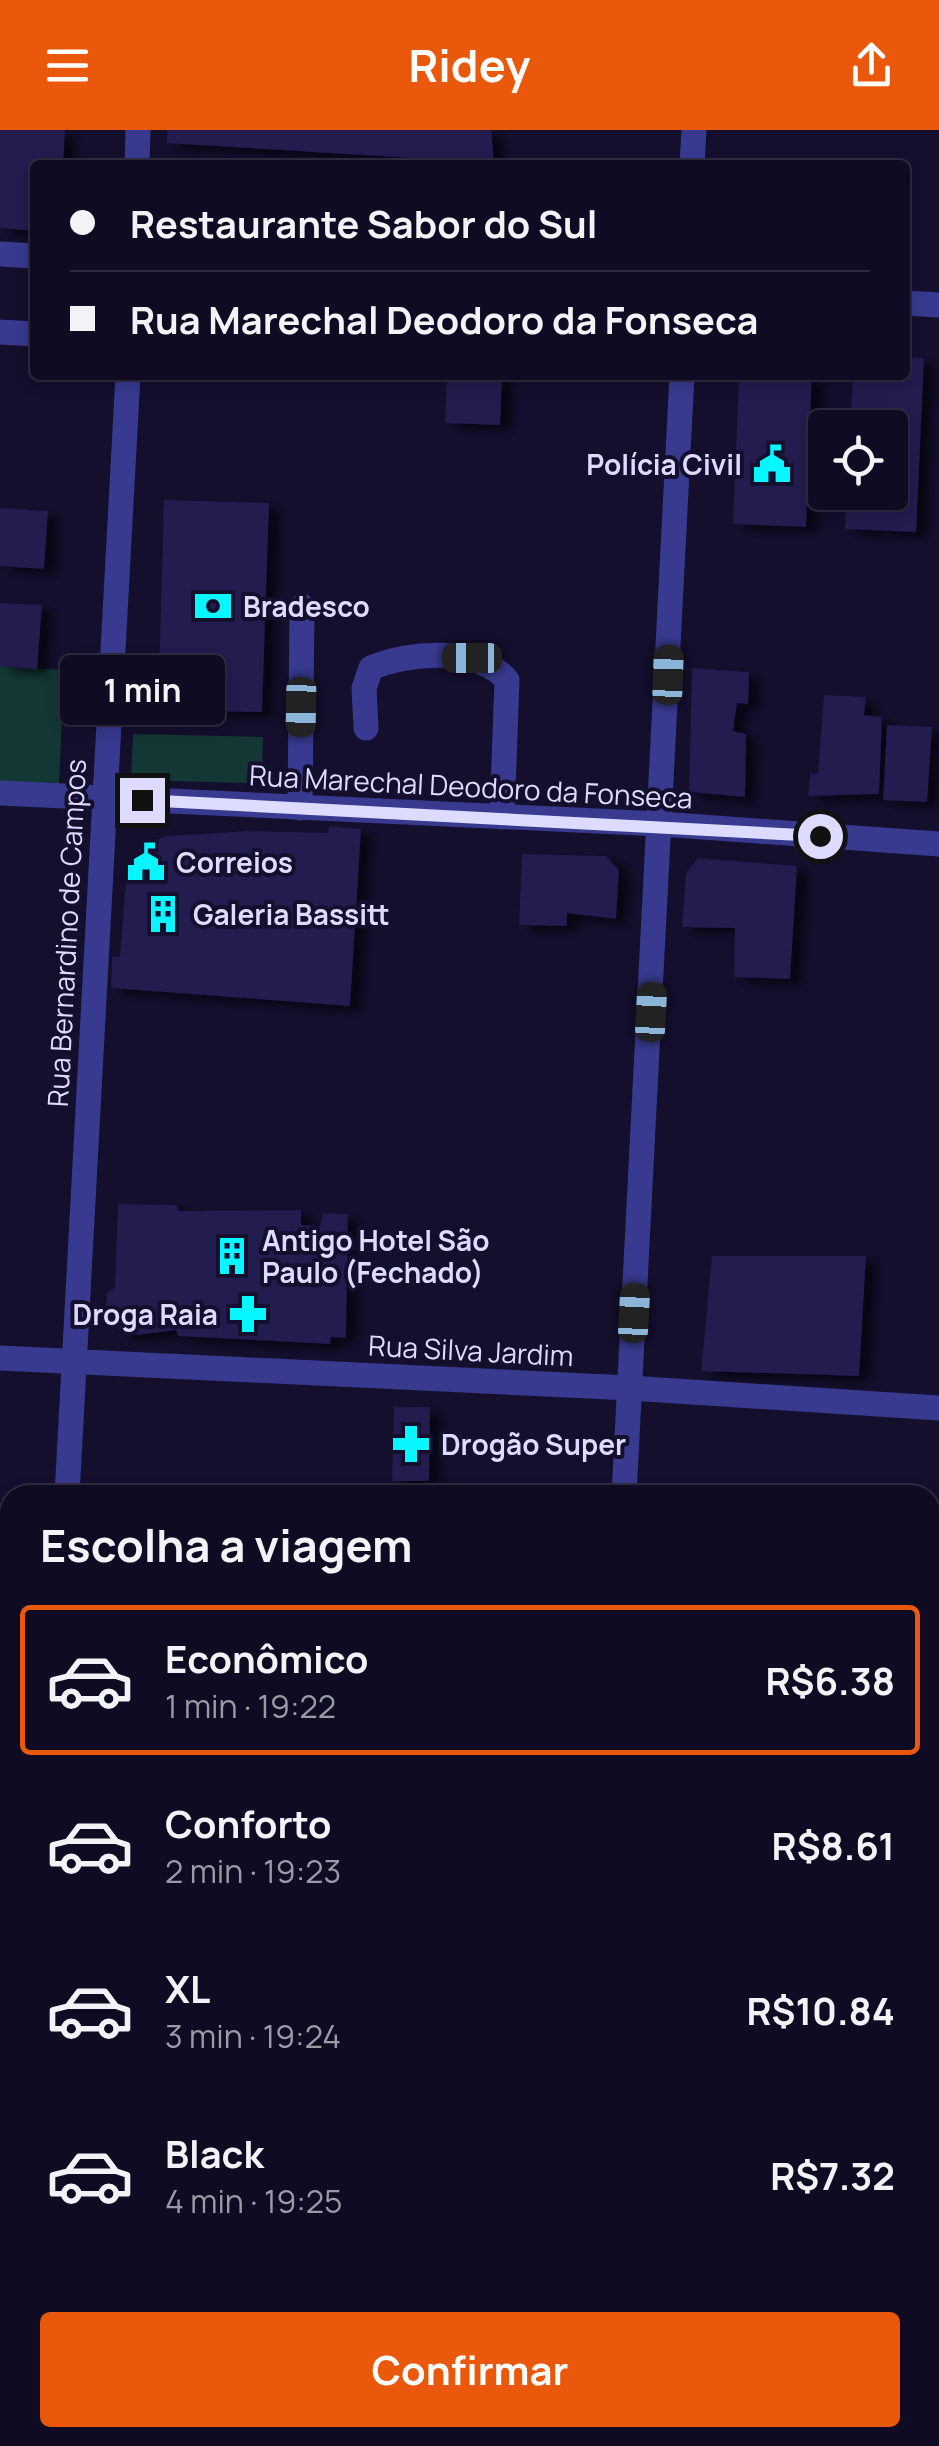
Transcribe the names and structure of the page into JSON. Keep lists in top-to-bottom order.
{
  "streets": {
    "street": ["Rua Marechal Deodoro da Fonseca", "Rua Bernardino de Campos", "Rua Silva Jardim"]
  },
  "crossings": [
    ["Rua Marechal Deodoro da Fonseca", "Rua Bernardino de Campos"],
    ["Rua Bernardino de Campos", "Rua Silva Jardim"]
  ],
  "places": {
    "public building": ["Polícia Civil", "Correios"],
    "bank": ["Bradesco"],
    "building": ["Galeria Bassitt", "Antigo Hotel São Paulo (Fechado)"],
    "pharmacy": ["Droga Raia", "Drogão Super"]
  },
  "page": {
    "header": "Ridey",
    "banner": ["Restaurante Sabor do Sul", "Rua Marechal Deodoro da Fonseca"],
    "bubble": "1 min",
    "heading": "Escolha a viagem",
    "list": [
      {
        "name": "Econômico",
        "note": "1 min · 19:22",
        "value": "R$6.38"
      },
      {
        "name": "Conforto",
        "note": "2 min · 19:23",
        "value": "R$8.61"
      },
      {
        "name": "XL",
        "note": "3 min · 19:24",
        "value": "R$10.84"
      },
      {
        "name": "Black",
        "note": "4 min · 19:25",
        "value": "R$7.32"
      }
    ],
    "buttons": "Confirmar"
  }
}
